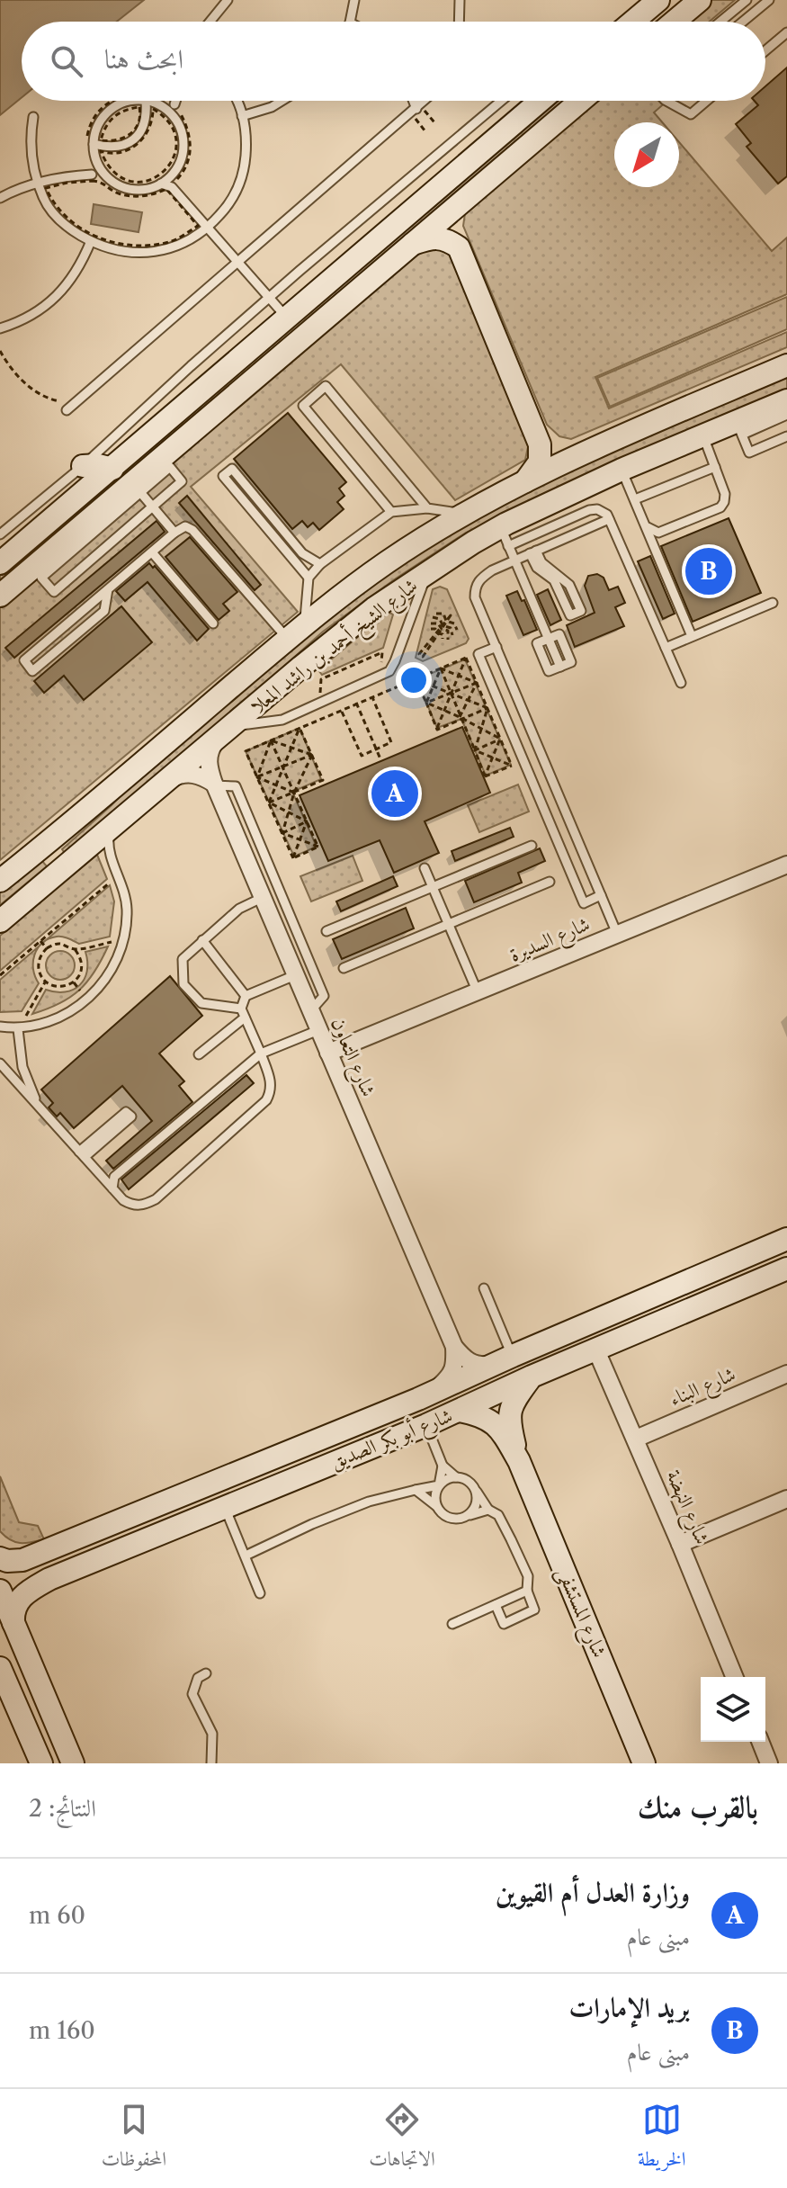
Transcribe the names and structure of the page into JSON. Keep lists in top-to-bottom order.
{
  "streets": {
    "street": [
      "شارع الشيخ أحمد بن راشد المعلا",
      "شارع السديرة",
      "شارع التعاون",
      "شارع البناء",
      "شارع أبو بكر الصديق",
      "شارع النهضة",
      "شارع المستشفى"
    ]
  },
  "crossings": [
    ["شارع الشيخ أحمد بن راشد المعلا", "شارع التعاون"],
    ["شارع السديرة", "شارع التعاون"],
    ["شارع البناء", "شارع النهضة"],
    ["شارع أبو بكر الصديق", "شارع النهضة"],
    ["شارع أبو بكر الصديق", "شارع المستشفى"]
  ],
  "north": "bottom left",
  "page": {
    "search": "ابحث هنا",
    "pins": ["B", "A"],
    "heading": ["بالقرب منك", "النتائج: 2"],
    "list": [
      {
        "mark": "A",
        "name": "وزارة العدل أم القيوين",
        "note": "مبنى عام",
        "value": "60 m"
      },
      {
        "mark": "B",
        "name": "بريد الإمارات",
        "note": "مبنى عام",
        "value": "160 m"
      }
    ],
    "nav": ["الخريطة", "الاتجاهات", "المحفوظات"]
  }
}
